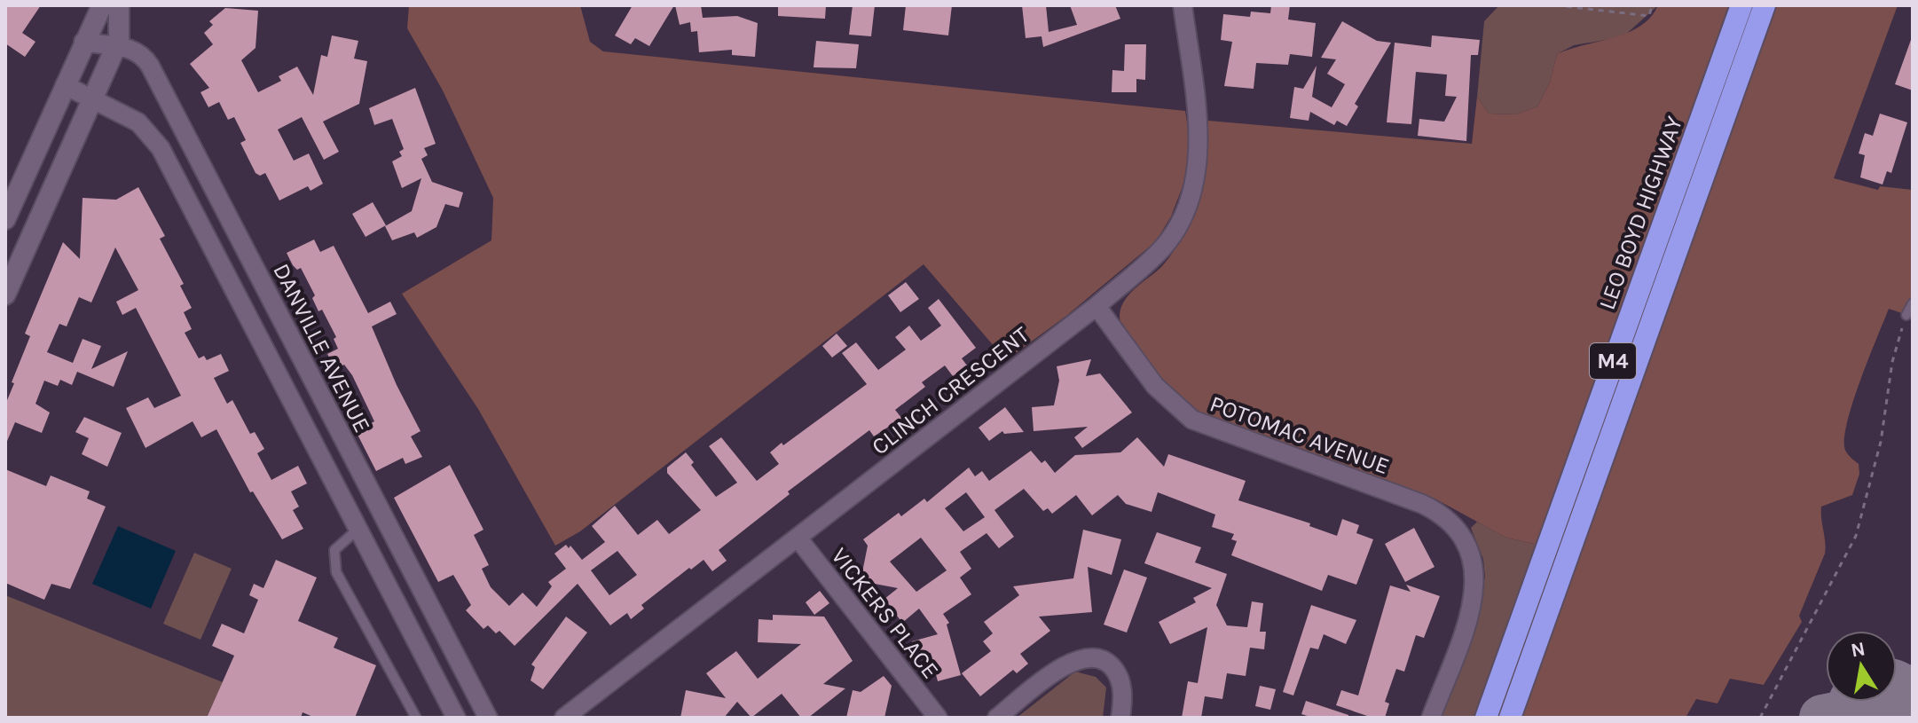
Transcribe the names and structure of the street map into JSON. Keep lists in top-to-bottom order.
{
  "streets": {
    "highway": ["LEO BOYD HIGHWAY", "M4"],
    "street": [
      "DANVILLE AVENUE",
      "CLINCH CRESCENT",
      "POTOMAC AVENUE",
      "VICKERS PLACE"
    ]
  },
  "crossings": [
    ["CLINCH CRESCENT", "POTOMAC AVENUE"],
    ["CLINCH CRESCENT", "VICKERS PLACE"]
  ],
  "north": "top"
}
